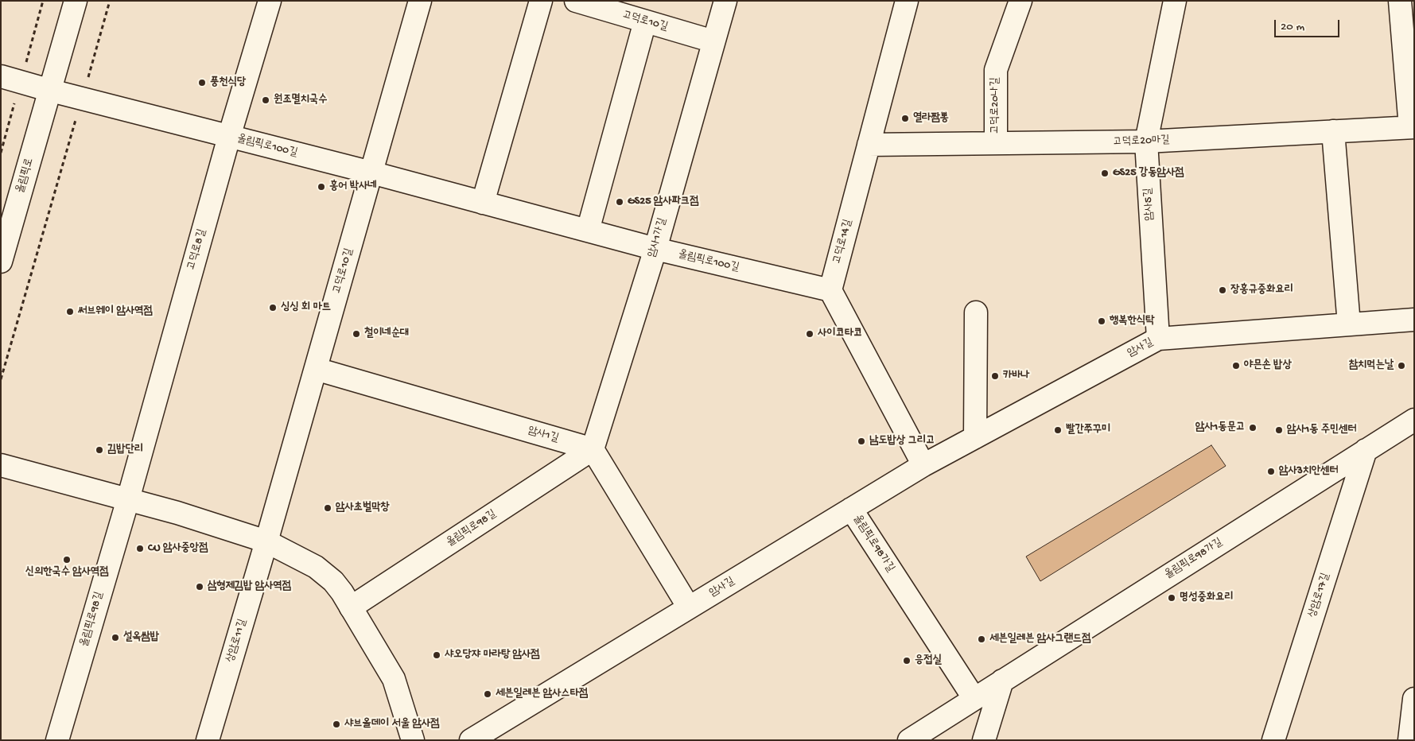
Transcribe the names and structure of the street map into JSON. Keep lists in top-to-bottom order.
{
  "streets": {
    "street": [
      "고덕로10길",
      "고덕로20나길",
      "고덕로20마길",
      "올림픽로100길",
      "올림픽로",
      "암사5길",
      "암사1가길",
      "고덕로14길",
      "고덕로8길",
      "암사길",
      "암사1길",
      "올림픽로98길",
      "올림픽로98가길",
      "상암로17길",
      "상암로11길"
    ]
  },
  "crossings": [
    ["고덕로10길", "올림픽로100길"],
    ["고덕로10길", "암사1가길"],
    ["고덕로10길", "암사1길"],
    ["고덕로10길", "상암로11길"],
    ["고덕로20나길", "고덕로20마길"],
    ["고덕로20마길", "암사5길"],
    ["고덕로20마길", "고덕로14길"],
    ["올림픽로100길", "올림픽로"],
    ["올림픽로100길", "암사1가길"],
    ["올림픽로100길", "고덕로14길"],
    ["올림픽로100길", "고덕로8길"],
    ["암사5길", "암사길"],
    ["암사1가길", "암사1길"],
    ["암사1가길", "올림픽로98길"],
    ["고덕로8길", "올림픽로98길"],
    ["암사길", "올림픽로98가길"],
    ["암사1길", "올림픽로98길"],
    ["올림픽로98가길", "상암로17길"]
  ],
  "places": [
    "풍천식당",
    "원조멸치국수",
    "열라짬뽕",
    "GS25 강동암사점",
    "홍어 박사네",
    "GS25 암사파크점",
    "장홍규중화요리",
    "싱싱 회 마트",
    "써브웨이 암사역점",
    "행복한식탁",
    "철이네순대",
    "사이코타코",
    "야믄손 밥상",
    "참치먹는날",
    "카바나",
    "암사1동문고",
    "빨간쭈꾸미",
    "암사1동 주민센터",
    "남도밥상 그리고",
    "김밥단리",
    "암사3치안센터",
    "암사초벌막창",
    "CU 암사중앙점",
    "신의한국수 암사역점",
    "삼형제김밥 암사역점",
    "명성중화요리",
    "설옥쌈밥",
    "세븐일레븐 암사그랜드점",
    "샤오당쟈 마라탕 암사점",
    "응접실",
    "세븐일레븐 암사스타점",
    "샤브올데이 서울 암사점"
  ],
  "scale_bar": "20 m"
}
